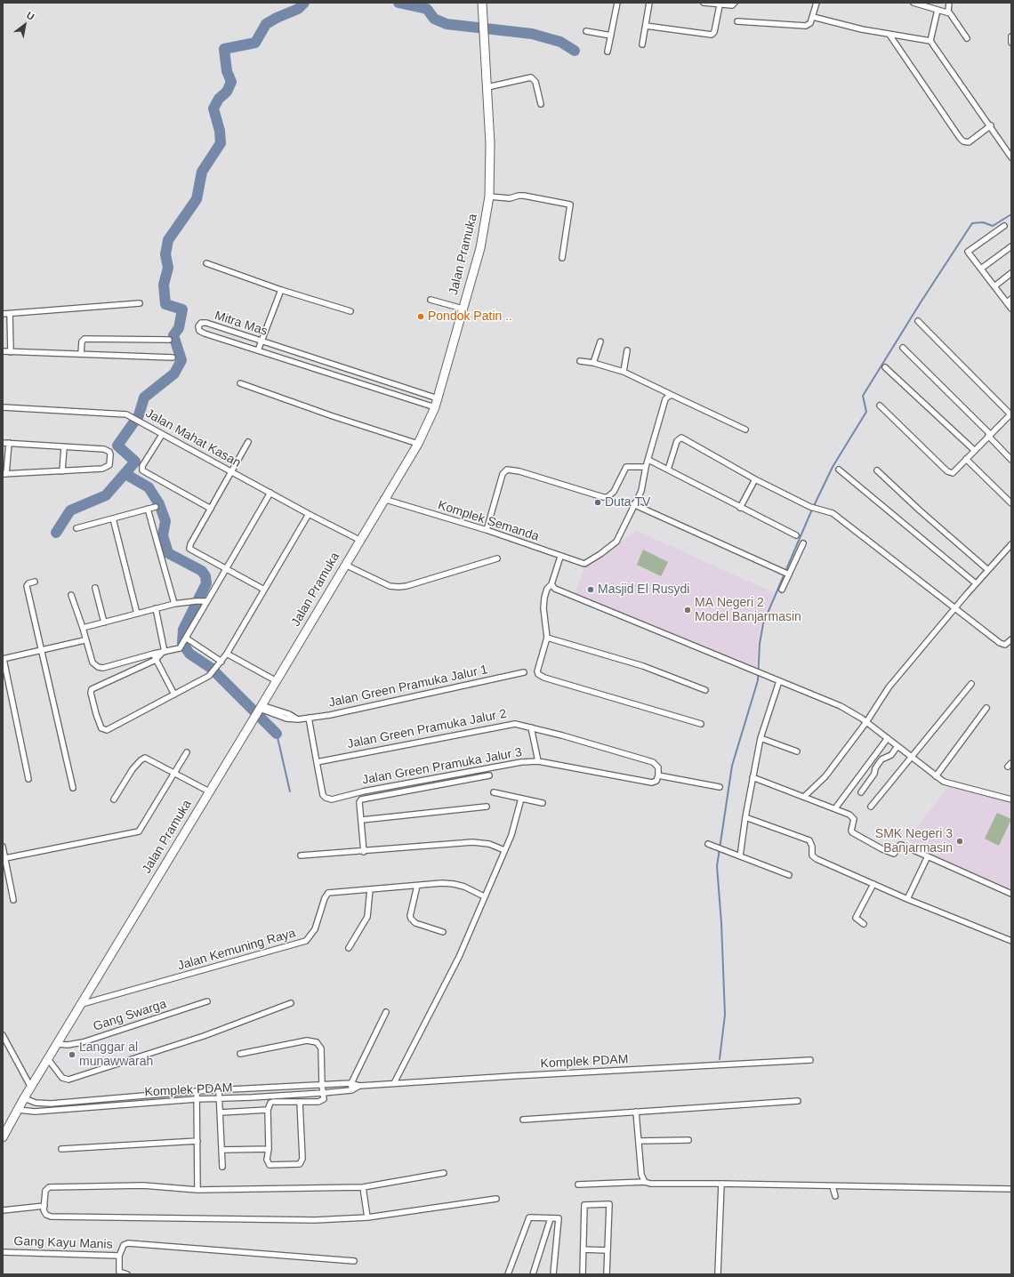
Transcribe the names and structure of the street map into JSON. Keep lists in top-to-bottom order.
{
  "streets": {
    "main road": ["Jalan Pramuka"],
    "street": [
      "Mitra Mas",
      "Jalan Mahat Kasan",
      "Komplek Semanda",
      "Jalan Green Pramuka Jalur 1",
      "Jalan Green Pramuka Jalur 2",
      "Jalan Green Pramuka Jalur 3",
      "Jalan Kemuning Raya",
      "Gang Swarga",
      "Komplek PDAM",
      "Gang Kayu Manis"
    ]
  },
  "crossings": [
    ["Jalan Pramuka", "Mitra Mas"],
    ["Jalan Pramuka", "Jalan Mahat Kasan"],
    ["Jalan Pramuka", "Komplek Semanda"],
    ["Jalan Pramuka", "Jalan Green Pramuka Jalur 1"],
    ["Jalan Pramuka", "Jalan Kemuning Raya"],
    ["Jalan Pramuka", "Gang Swarga"],
    ["Jalan Pramuka", "Komplek PDAM"],
    ["Jalan Green Pramuka Jalur 2", "Jalan Green Pramuka Jalur 3"]
  ],
  "places": [
    "Pondok Patin ..",
    "Duta TV",
    "Masjid El Rusydi",
    "MA Negeri 2 Model Banjarmasin",
    "SMK Negeri 3 Banjarmasin",
    "Langgar al munawwarah"
  ],
  "north": "top right"
}
